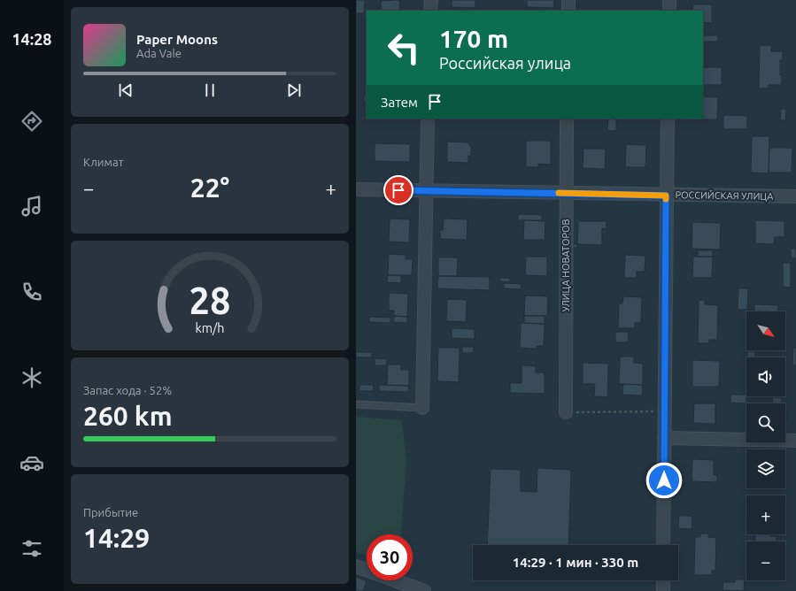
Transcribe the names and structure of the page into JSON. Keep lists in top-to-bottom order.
{
  "streets": {
    "street": ["РОССИЙСКАЯ УЛИЦА", "УЛИЦА НОВАТОРОВ"]
  },
  "crossings": [
    ["РОССИЙСКАЯ УЛИЦА", "УЛИЦА НОВАТОРОВ"]
  ],
  "north": "bottom right",
  "page": {
    "tabs": "14:28",
    "turn": ["170 m", "Российская улица"],
    "song": ["Paper Moons", "Ada Vale"],
    "then": "Затем",
    "tile": [
      "Климат",
      ["Запас хода · 52%", "260 km"],
      ["Прибытие", "14:29"]
    ],
    "heat": ["−", "22°", "+"],
    "map_buttons": ["+", "−"],
    "limit": "30",
    "trip": "14:29 · 1 мин · 330 m",
    "gauge": ["28", "km/h"]
  }
}
